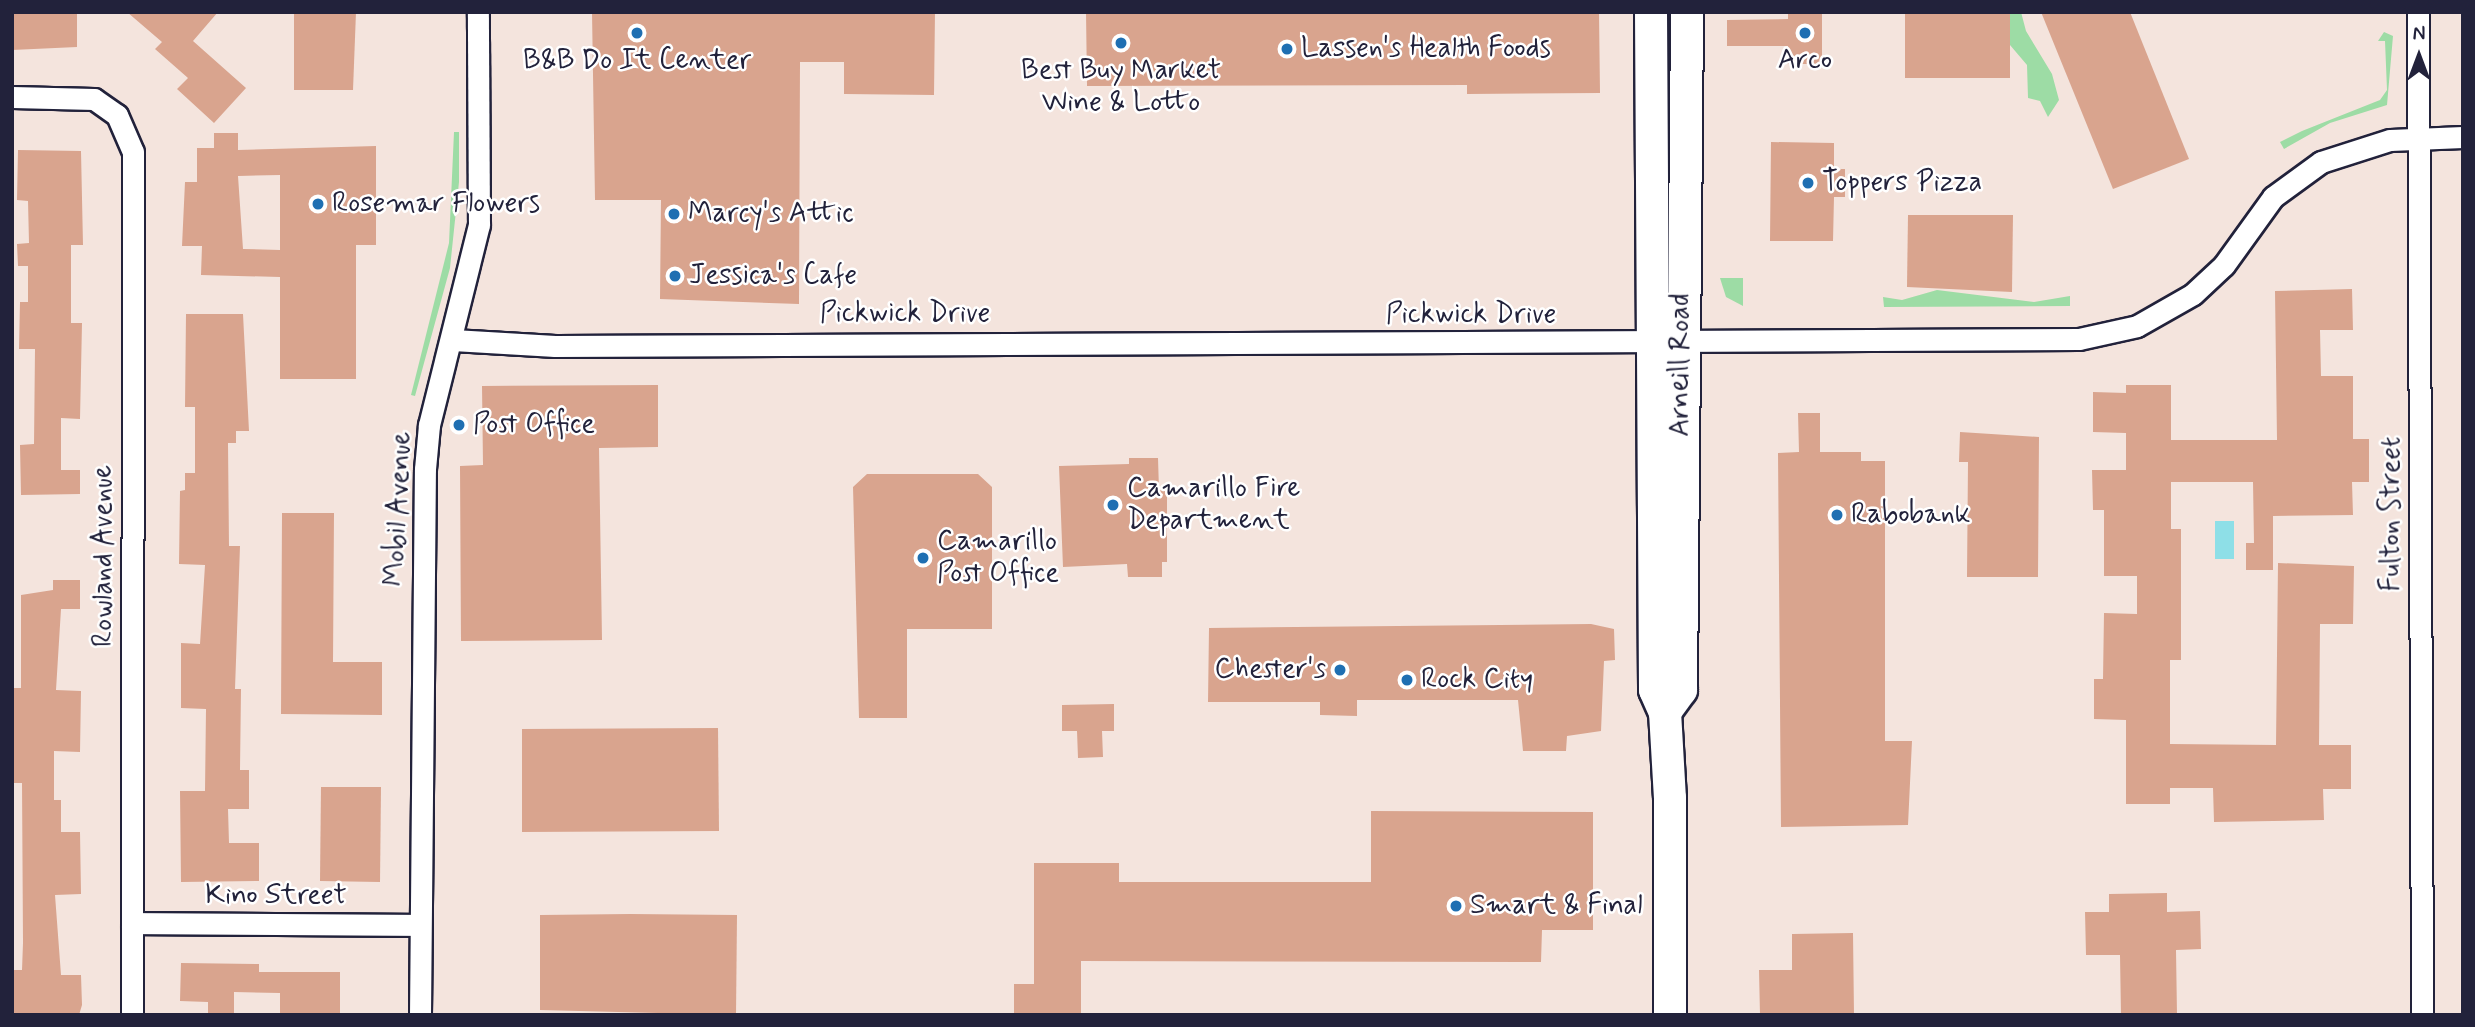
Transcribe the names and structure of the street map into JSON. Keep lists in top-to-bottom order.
{
  "streets": {
    "main road": ["Arneill Road"],
    "street": [
      "Pickwick Drive",
      "Mobil Avenue",
      "Fulton Street",
      "Rowland Avenue",
      "Kino Street"
    ]
  },
  "crossings": [
    ["Pickwick Drive", "Arneill Road"],
    ["Pickwick Drive", "Mobil Avenue"],
    ["Pickwick Drive", "Fulton Street"],
    ["Mobil Avenue", "Kino Street"],
    ["Rowland Avenue", "Kino Street"]
  ],
  "places": [
    "B&B Do It Center",
    "Arco",
    "Best Buy Market Wine & Lotto",
    "Lassen's Health Foods",
    "Toppers Pizza",
    "Rosemar Flowers",
    "Marcy's Attic",
    "Jessica's Cafe",
    "Post Office",
    "Camarillo Fire Department",
    "Rabobank",
    "Camarillo Post Office",
    "Chester's",
    "Rock City",
    "Smart & Final"
  ],
  "north": "top"
}
